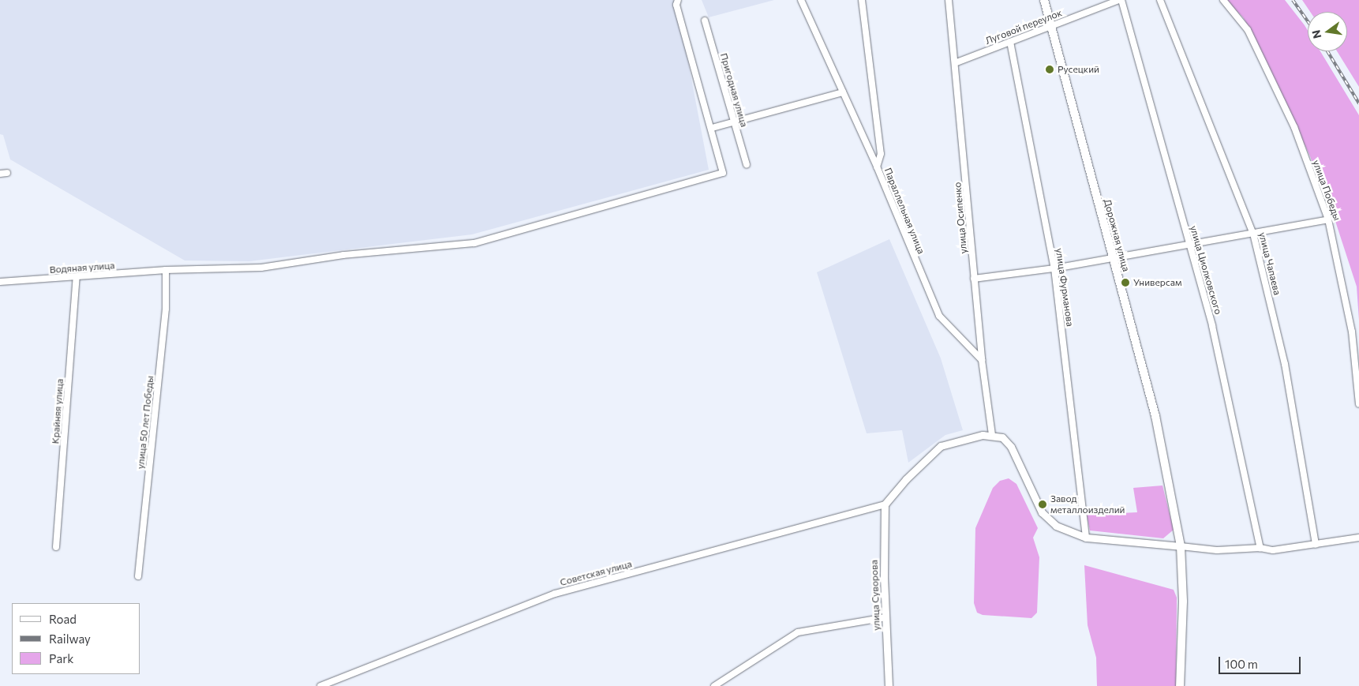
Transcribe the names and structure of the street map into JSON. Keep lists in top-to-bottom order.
{
  "streets": {
    "main road": ["Дорожная улица"],
    "street": [
      "Луговой переулок",
      "Пригодная улица",
      "улица Победы",
      "Параллельная улица",
      "улица Осипенко",
      "улица Чапаева",
      "Водяная улица",
      "улица Циолковского",
      "улица Фурманова",
      "Крайняя улица",
      "улица 50 лет Победы",
      "Советская улица",
      "улица Суворова"
    ]
  },
  "crossings": [
    ["Луговой переулок", "улица Осипенко"],
    ["Луговой переулок", "Дорожная улица"],
    ["Луговой переулок", "улица Циолковского"],
    ["Луговой переулок", "улица Фурманова"],
    ["Параллельная улица", "улица Осипенко"],
    ["Водяная улица", "Крайняя улица"],
    ["Водяная улица", "улица 50 лет Победы"],
    ["Советская улица", "улица Суворова"]
  ],
  "places": ["Русецкий", "Универсам", "Завод металлоизделий"],
  "legend": ["Road", "Railway", "Park"],
  "scale_bar": "100 m",
  "north": "left"
}
